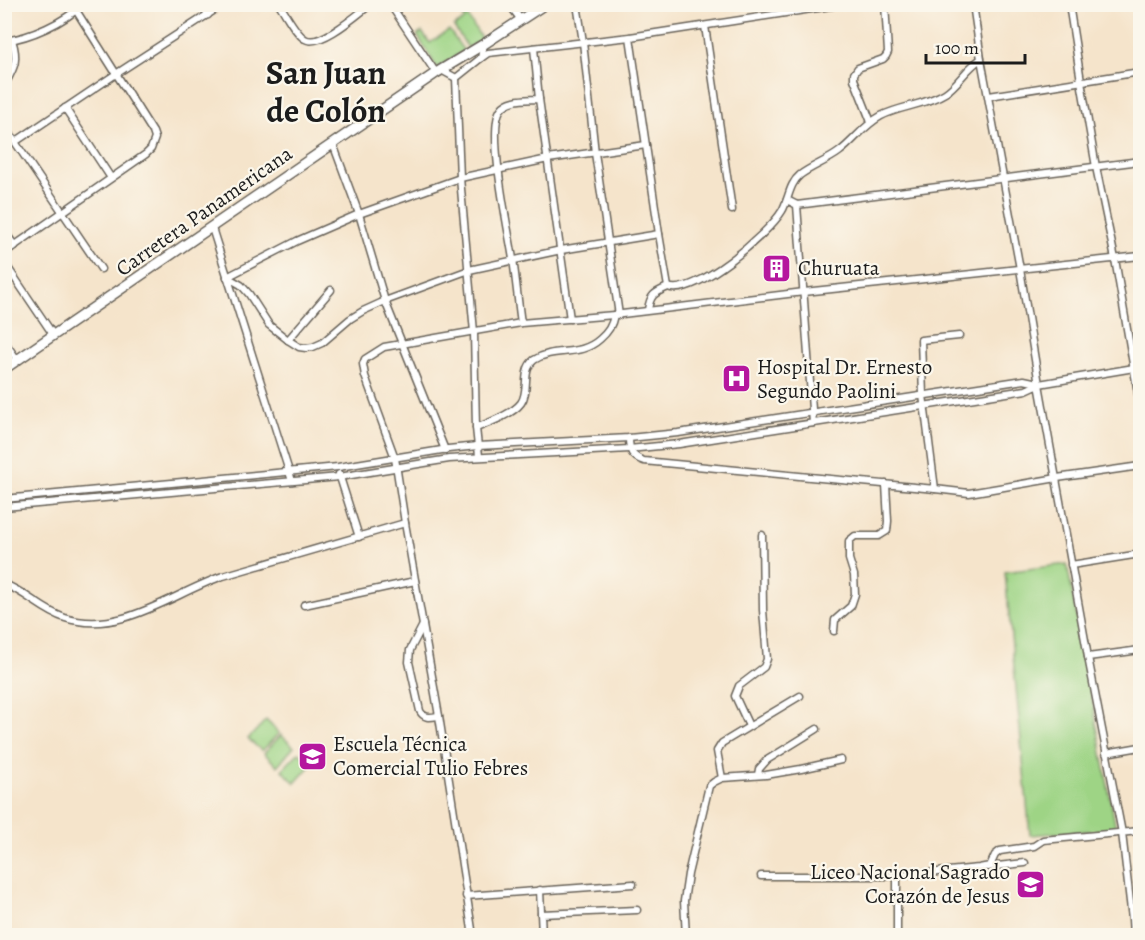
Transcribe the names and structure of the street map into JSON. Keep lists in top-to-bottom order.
{
  "streets": {
    "main road": ["Carretera Panamericana"]
  },
  "districts": ["San Juan de Colón"],
  "places": {
    "building": ["Churuata"],
    "hospital": ["Hospital Dr. Ernesto Segundo Paolini"],
    "school or university": ["Escuela Técnica Comercial Tulio Febres", "Liceo Nacional Sagrado Corazón de Jesus"]
  },
  "scale_bar": "100 m"
}
